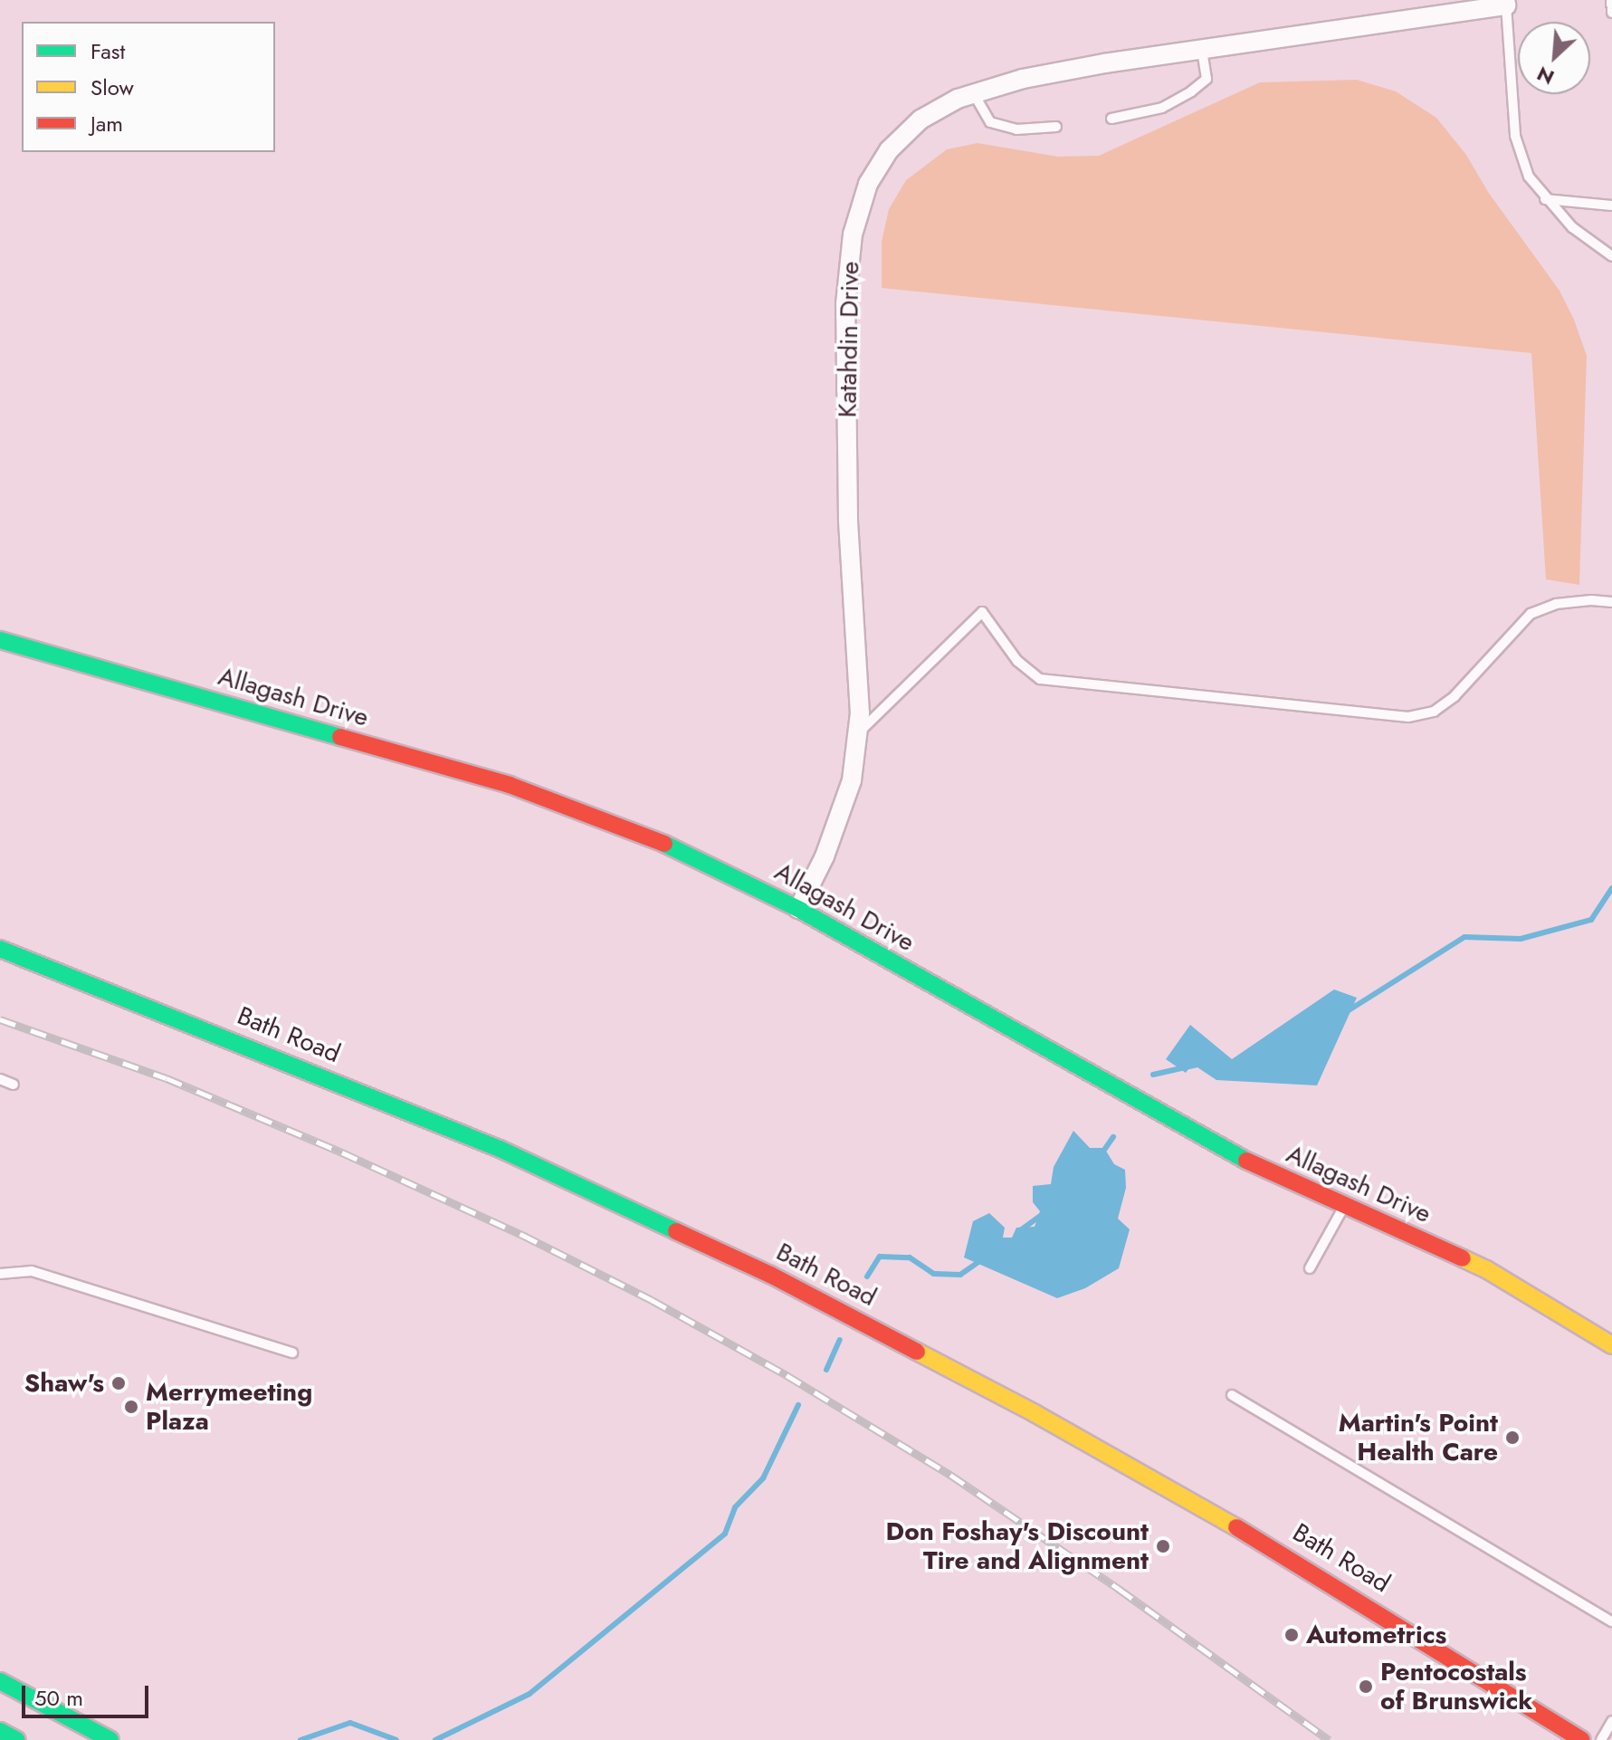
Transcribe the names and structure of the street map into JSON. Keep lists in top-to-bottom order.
{
  "streets": {
    "main road": ["Allagash Drive", "Bath Road"],
    "street": ["Katahdin Drive"]
  },
  "crossings": [
    ["Katahdin Drive", "Allagash Drive"]
  ],
  "places": [
    "Shaw's",
    "Merrymeeting Plaza",
    "Martin's Point Health Care",
    "Don Foshay's Discount Tire and Alignment",
    "Autometrics",
    "Pentocostals of Brunswick"
  ],
  "legend": ["Fast", "Slow", "Jam"],
  "scale_bar": "50 m",
  "north": "bottom left"
}
